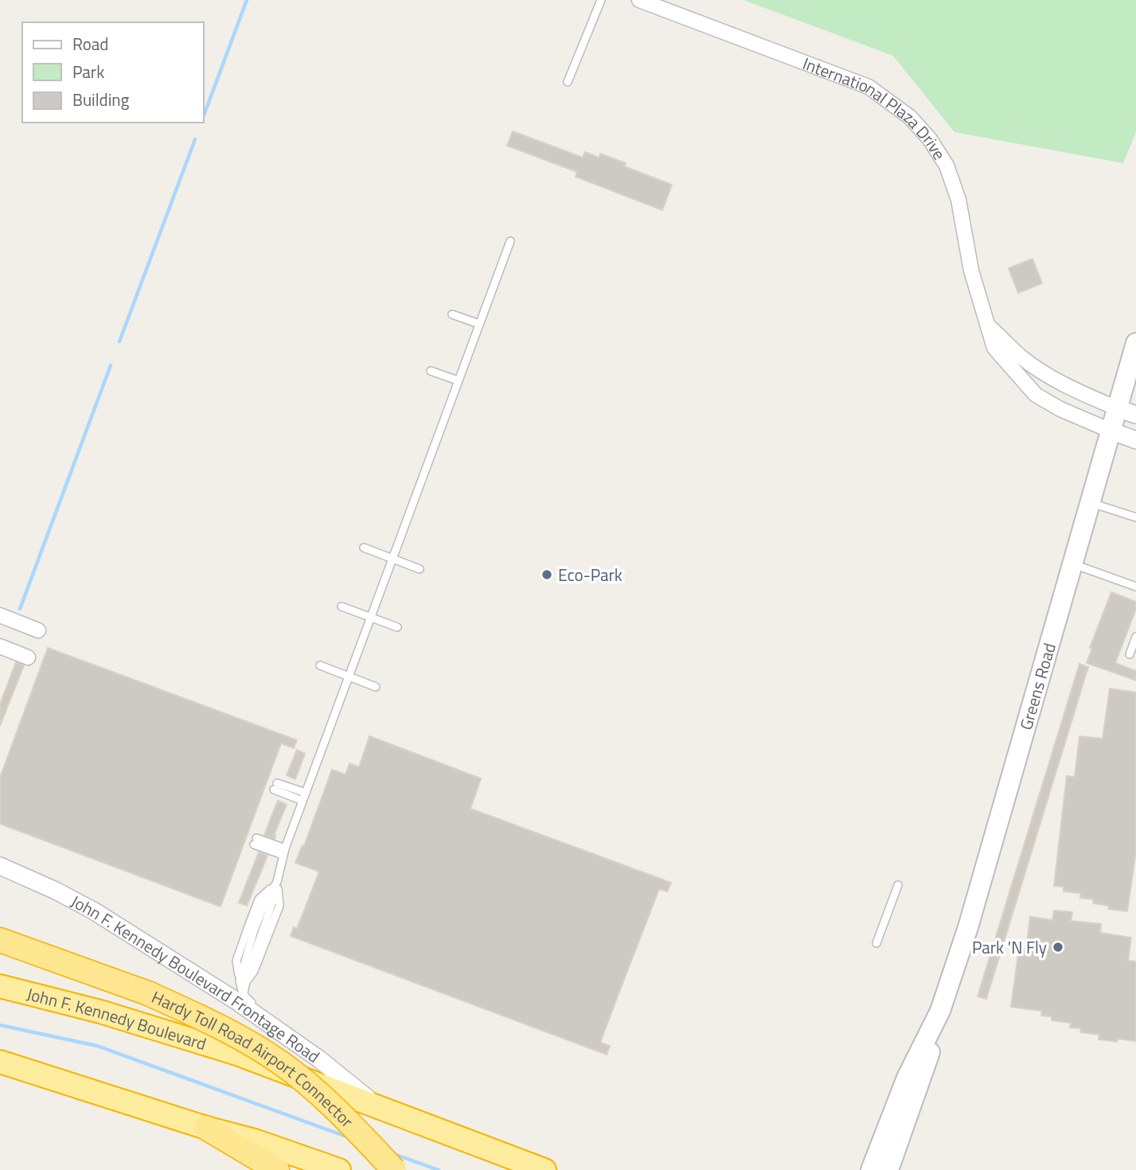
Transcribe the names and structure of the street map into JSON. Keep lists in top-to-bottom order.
{
  "streets": {
    "highway": ["John F. Kennedy Boulevard", "Hardy Toll Road Airport Connector"],
    "main road": ["Greens Road"],
    "street": ["International Plaza Drive", "John F. Kennedy Boulevard Frontage Road"]
  },
  "crossings": [
    ["International Plaza Drive", "Greens Road"],
    ["John F. Kennedy Boulevard Frontage Road", "John F. Kennedy Boulevard"]
  ],
  "places": ["Eco-Park", "Park 'N Fly"],
  "legend": ["Road", "Park", "Building"]
}
